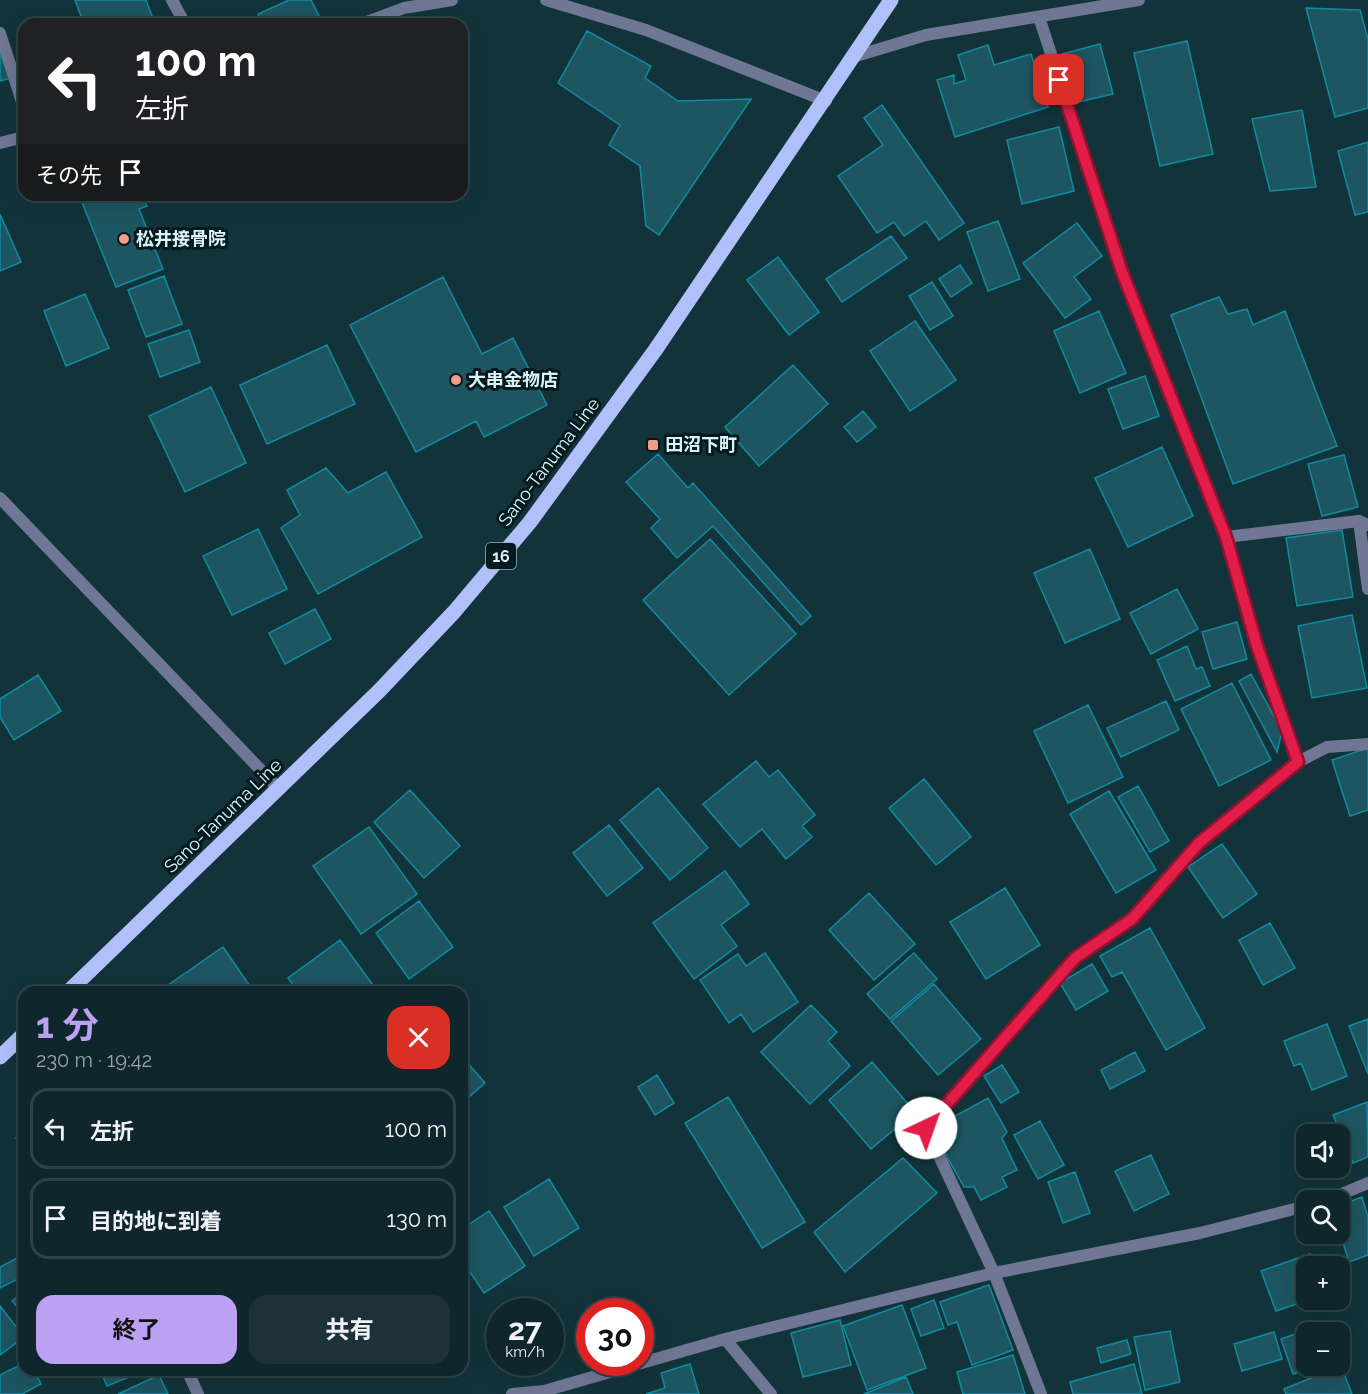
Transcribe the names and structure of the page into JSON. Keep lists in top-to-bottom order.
{
  "streets": {
    "main road": ["Sano-Tanuma Line", "16"]
  },
  "places": {
    "other": ["松井接骨院", "大串金物店"],
    "transit": ["田沼下町"]
  },
  "page": {
    "turn": ["100 m", "左折"],
    "then": "その先",
    "heading": ["1 分", "230 m · 19:42"],
    "list": [
      {
        "name": "左折",
        "value": "100 m"
      },
      {
        "name": "目的地に到着",
        "value": "130 m"
      }
    ],
    "map_buttons": ["+", "−"],
    "buttons": ["終了", "共有"],
    "speed": "27 km/h",
    "limit": "30"
  }
}
